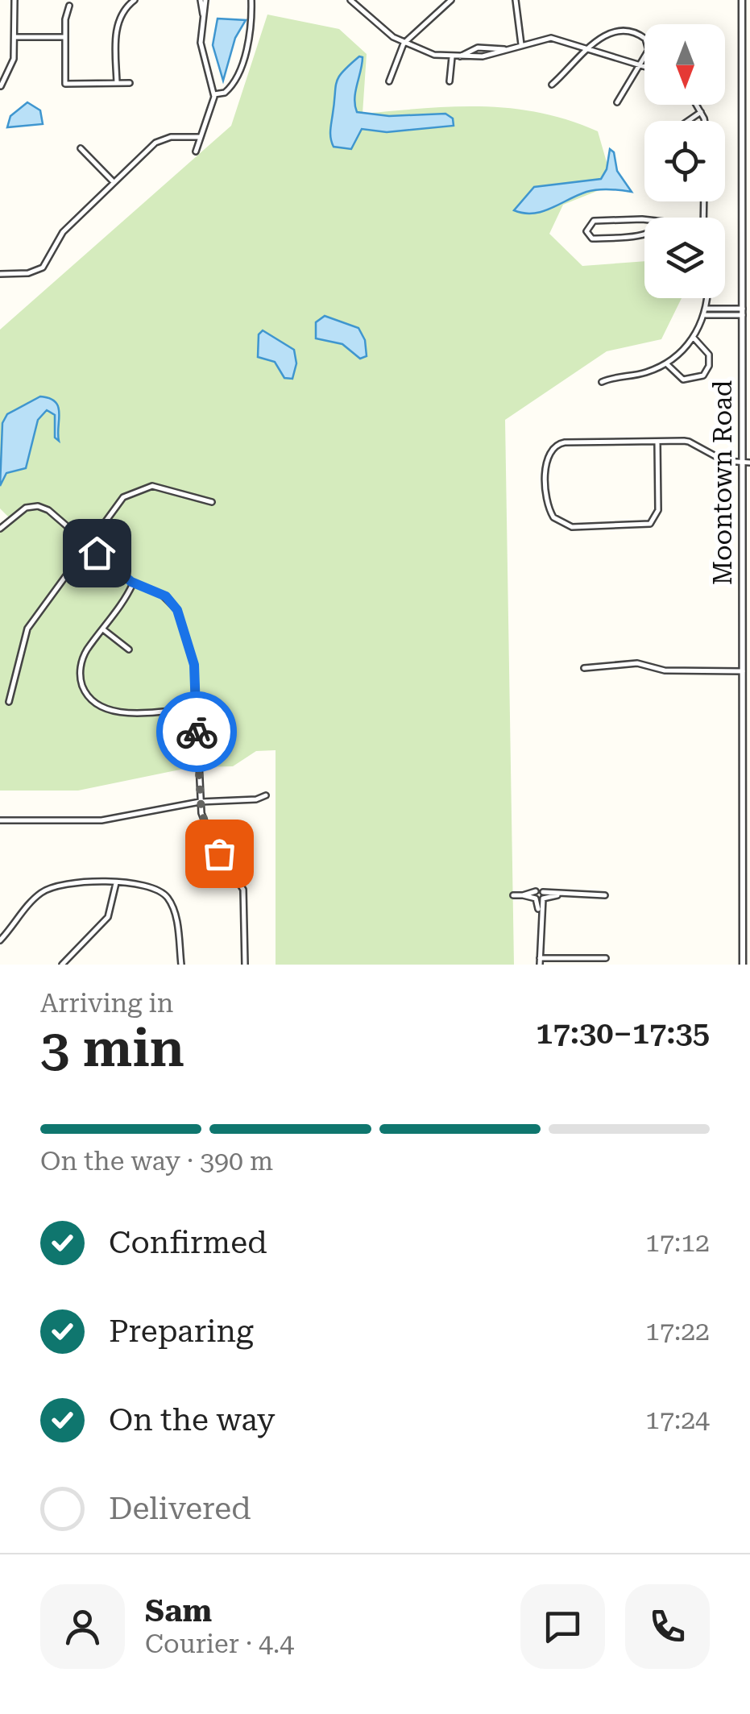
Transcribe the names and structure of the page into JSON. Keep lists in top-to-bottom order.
{
  "streets": {
    "street": ["Moontown Road"]
  },
  "north": "bottom",
  "page": {
    "heading": ["3 min", "Arriving in", "17:30–17:35"],
    "panel": ["Sam", "Courier · 4.4"],
    "bar": "On the way · 390 m",
    "list": [
      ["Confirmed", "17:12"],
      ["Preparing", "17:22"],
      ["On the way", "17:24"],
      "Delivered"
    ]
  }
}
